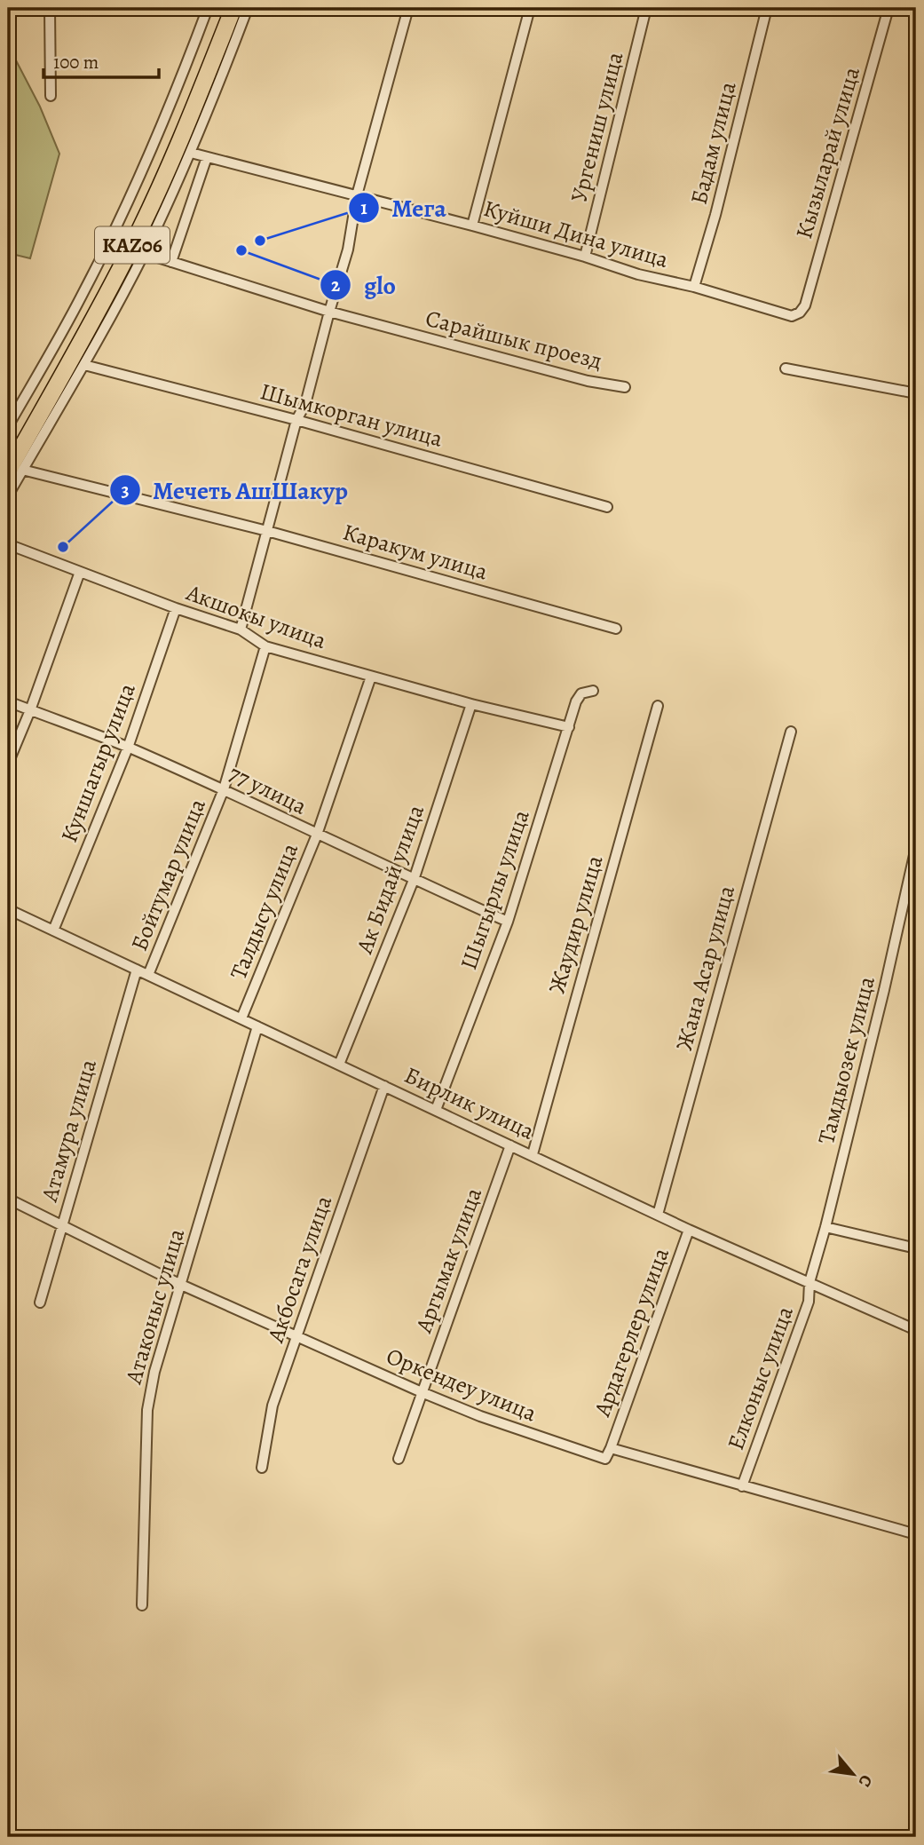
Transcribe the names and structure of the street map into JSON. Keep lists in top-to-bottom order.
{
  "streets": {
    "highway": ["KАZ06"],
    "street": [
      "Ургениш улица",
      "Бадам улица",
      "Кызыларай улица",
      "Куйши Дина улица",
      "Сарайшык проезд",
      "Шымкорган улица",
      "Каракум улица",
      "Акшокы улица",
      "Куншагыр улица",
      "77 улица",
      "Бойтумар улица",
      "Ак Бидай улица",
      "Шыгырлы улица",
      "Талдысу улица",
      "Жаудир улица",
      "Жана Асар улица",
      "Тамдыозек улица",
      "Бирлик улица",
      "Атамура улица",
      "Аргымак улица",
      "Акбосага улица",
      "Атаконыс улица",
      "Ардагерлер улица",
      "Елконыс улица",
      "Оркендеу улица"
    ]
  },
  "crossings": [
    ["Ургениш улица", "Куйши Дина улица"],
    ["Бадам улица", "Куйши Дина улица"],
    ["Кызыларай улица", "Куйши Дина улица"],
    ["KАZ06", "Каракум улица"],
    ["Акшокы улица", "Куншагыр улица"],
    ["Акшокы улица", "Бойтумар улица"],
    ["Акшокы улица", "Ак Бидай улица"],
    ["Акшокы улица", "Шыгырлы улица"],
    ["Акшокы улица", "Талдысу улица"],
    ["Куншагыр улица", "77 улица"],
    ["Куншагыр улица", "Бирлик улица"],
    ["77 улица", "Бойтумар улица"],
    ["77 улица", "Ак Бидай улица"],
    ["77 улица", "Шыгырлы улица"],
    ["77 улица", "Талдысу улица"],
    ["Бойтумар улица", "Бирлик улица"],
    ["Ак Бидай улица", "Бирлик улица"],
    ["Шыгырлы улица", "Бирлик улица"],
    ["Талдысу улица", "Бирлик улица"],
    ["Жаудир улица", "Бирлик улица"],
    ["Жана Асар улица", "Бирлик улица"],
    ["Тамдыозек улица", "Бирлик улица"],
    ["Тамдыозек улица", "Елконыс улица"],
    ["Бирлик улица", "Атамура улица"],
    ["Бирлик улица", "Аргымак улица"],
    ["Бирлик улица", "Акбосага улица"],
    ["Бирлик улица", "Атаконыс улица"],
    ["Бирлик улица", "Ардагерлер улица"],
    ["Бирлик улица", "Елконыс улица"],
    ["Атамура улица", "Оркендеу улица"],
    ["Аргымак улица", "Оркендеу улица"],
    ["Акбосага улица", "Оркендеу улица"],
    ["Атаконыс улица", "Оркендеу улица"],
    ["Ардагерлер улица", "Оркендеу улица"],
    ["Елконыс улица", "Оркендеу улица"]
  ],
  "places": ["Мега", "glo", "Мечеть АшШакур"],
  "scale_bar": "100 m",
  "north": "bottom right"
}
